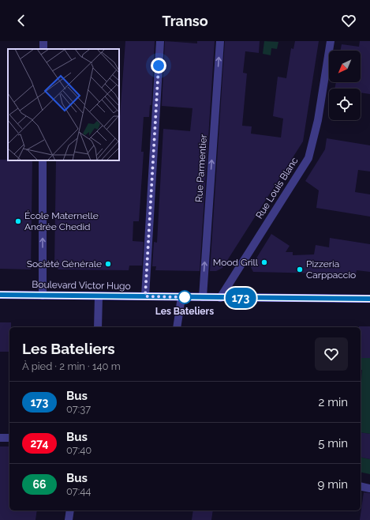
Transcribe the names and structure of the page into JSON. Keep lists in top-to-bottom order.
{
  "streets": {
    "main road": ["Boulevard Victor Hugo"],
    "street": ["Rue Parmentier", "Rue Louis Blanc"]
  },
  "crossings": [
    ["Rue Parmentier", "Boulevard Victor Hugo"],
    ["Rue Louis Blanc", "Boulevard Victor Hugo"]
  ],
  "places": [
    "École Maternelle Andrée Chedid",
    "Mood Grill",
    "Société Générale",
    "Pizzeria Carppaccio",
    "Les Bateliers"
  ],
  "lines": ["bus line 173"],
  "north": "bottom left",
  "page": {
    "header": "Transo",
    "on_map": "173",
    "heading": ["Les Bateliers", "À pied · 2 min · 140 m"],
    "list": [
      {
        "mark": "173",
        "name": "Bus",
        "note": "07:37",
        "value": "2 min"
      },
      {
        "mark": "274",
        "name": "Bus",
        "note": "07:40",
        "value": "5 min"
      },
      {
        "mark": "66",
        "name": "Bus",
        "note": "07:44",
        "value": "9 min"
      }
    ]
  }
}
